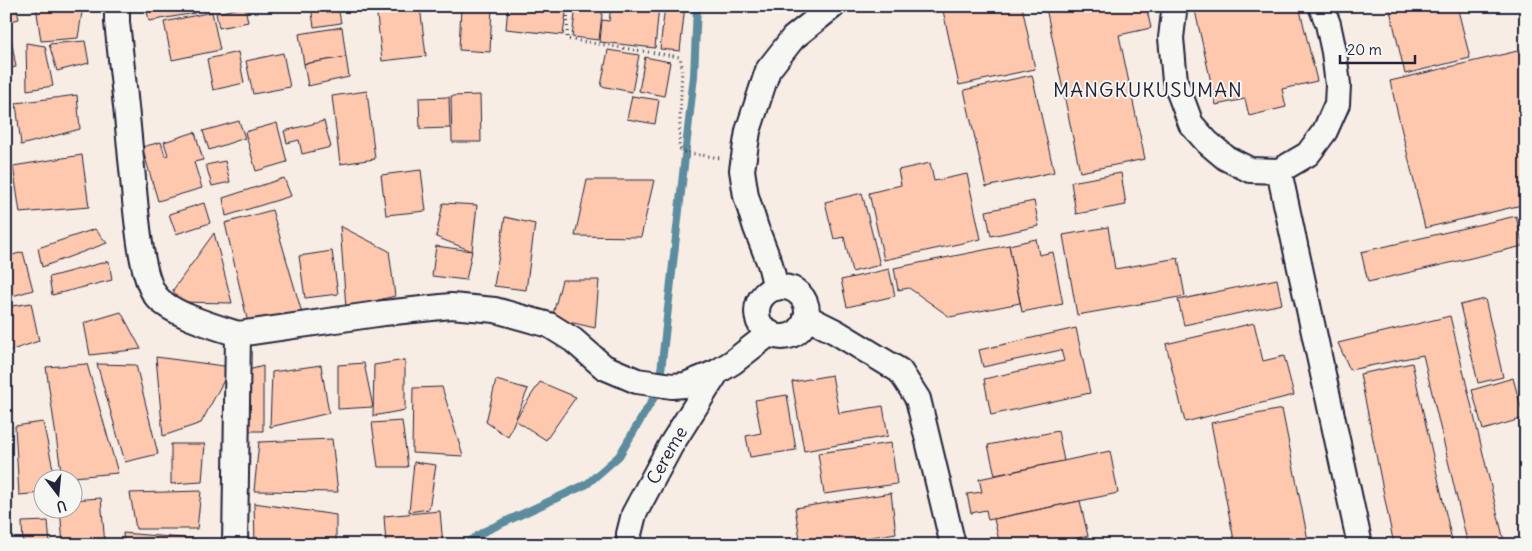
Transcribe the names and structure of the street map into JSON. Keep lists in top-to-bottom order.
{
  "streets": {
    "street": ["Cereme"]
  },
  "districts": ["MANGKUKUSUMAN"],
  "scale_bar": "20 m",
  "north": "bottom"
}
